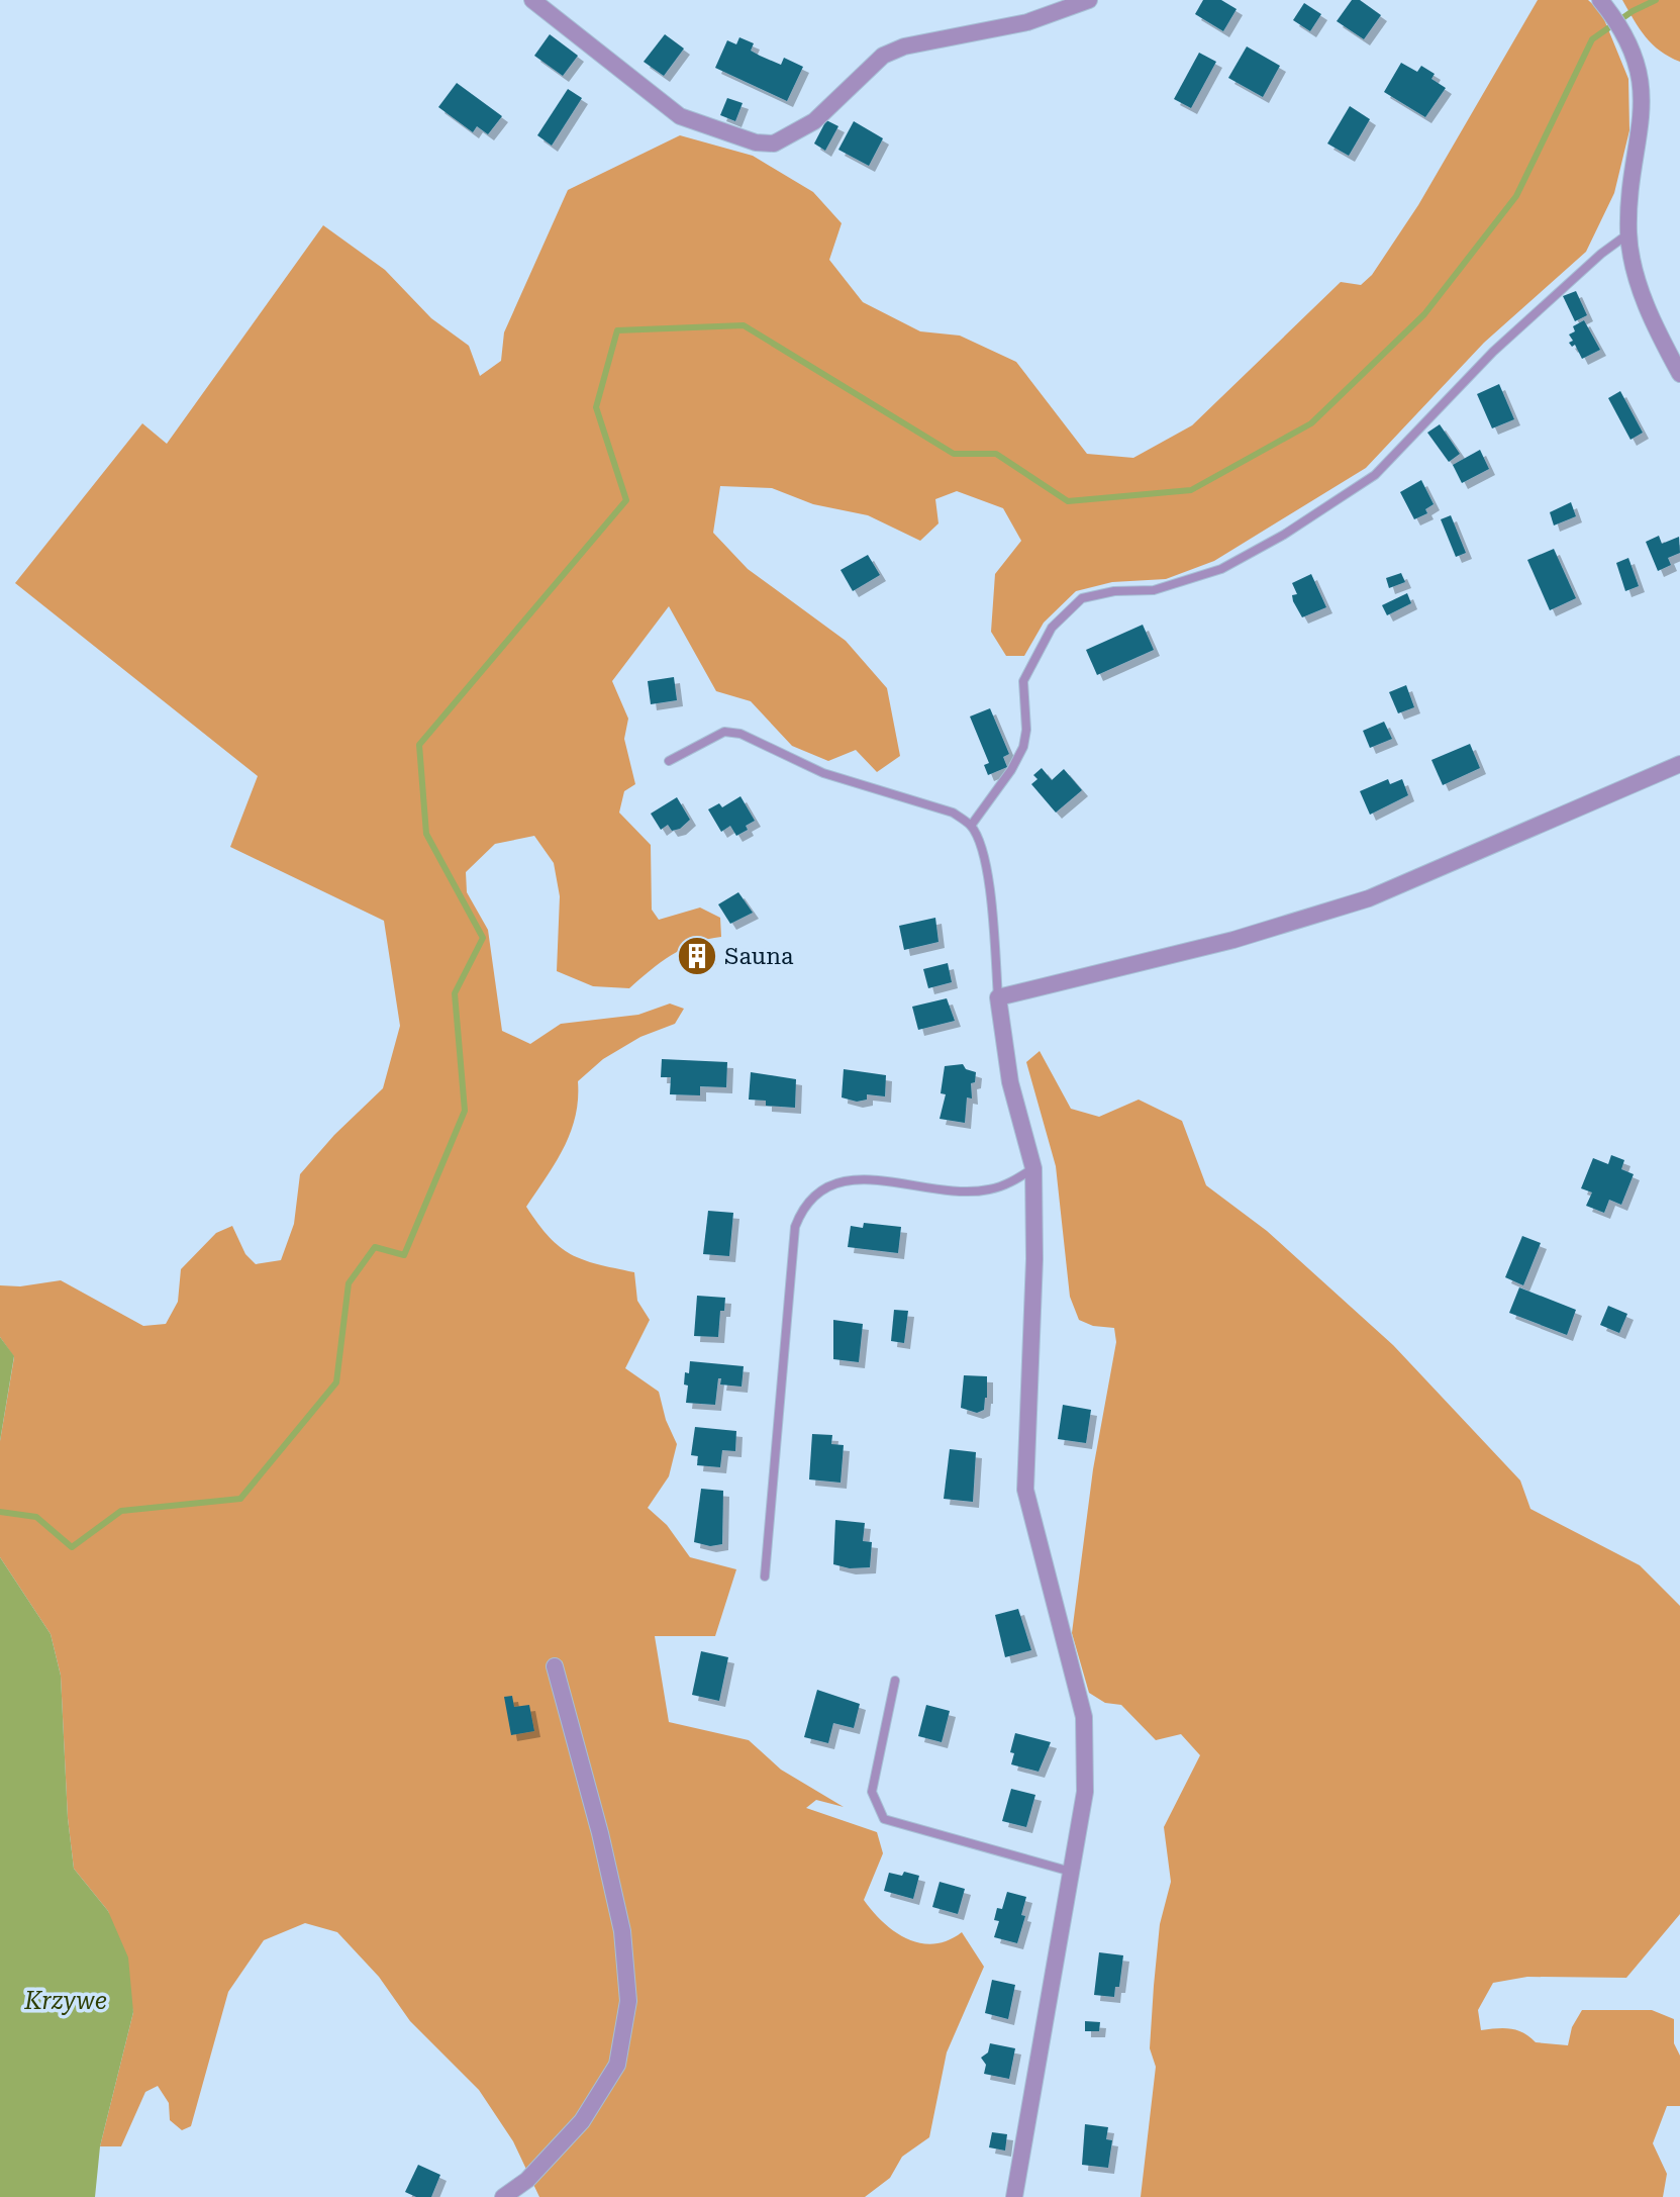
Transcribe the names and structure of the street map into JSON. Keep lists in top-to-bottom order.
{
  "water": ["Krzywe"],
  "places": {
    "building": ["Sauna"]
  }
}
